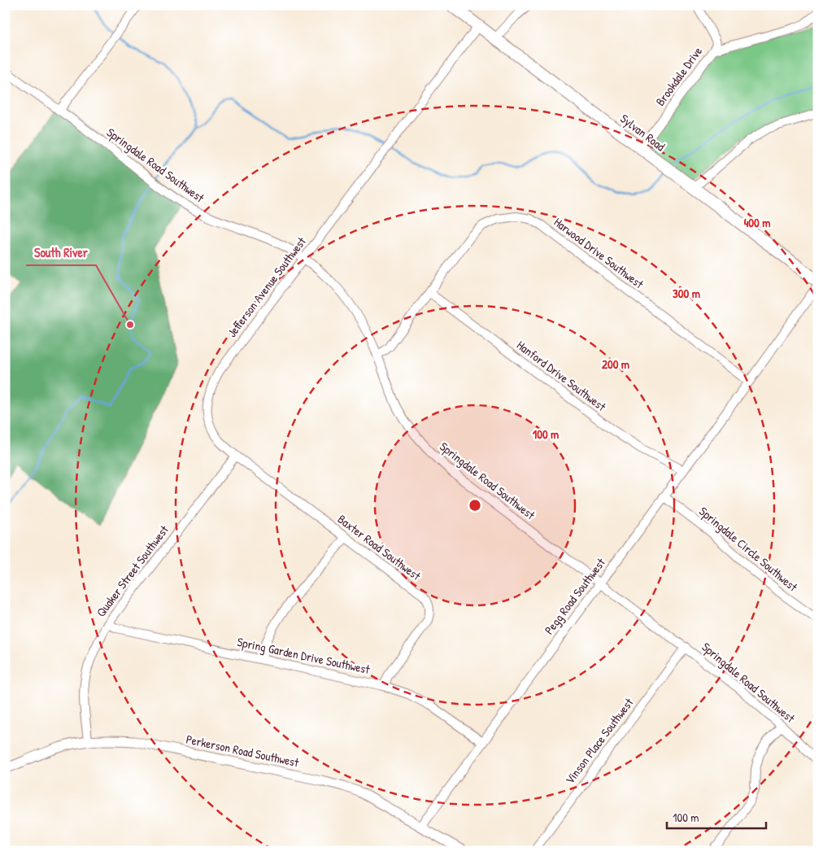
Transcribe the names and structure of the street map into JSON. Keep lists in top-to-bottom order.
{
  "streets": {
    "main road": ["Sylvan Road"],
    "street": [
      "Brookdale Drive",
      "Springdale Road Southwest",
      "Harwood Drive Southwest",
      "Jefferson Avenue Southwest",
      "Hanford Drive Southwest",
      "Baxter Road Southwest",
      "Springdale Circle Southwest",
      "Quaker Street Southwest",
      "Pegg Road Southwest",
      "Spring Garden Drive Southwest",
      "Vinson Place Southwest",
      "Perkerson Road Southwest"
    ]
  },
  "crossings": [
    ["Brookdale Drive", "Sylvan Road"],
    ["Sylvan Road", "Jefferson Avenue Southwest"],
    ["Springdale Road Southwest", "Harwood Drive Southwest"],
    ["Springdale Road Southwest", "Jefferson Avenue Southwest"],
    ["Springdale Road Southwest", "Pegg Road Southwest"],
    ["Springdale Road Southwest", "Vinson Place Southwest"],
    ["Harwood Drive Southwest", "Hanford Drive Southwest"],
    ["Harwood Drive Southwest", "Pegg Road Southwest"],
    ["Jefferson Avenue Southwest", "Baxter Road Southwest"],
    ["Jefferson Avenue Southwest", "Quaker Street Southwest"],
    ["Hanford Drive Southwest", "Pegg Road Southwest"],
    ["Baxter Road Southwest", "Quaker Street Southwest"],
    ["Baxter Road Southwest", "Spring Garden Drive Southwest"],
    ["Springdale Circle Southwest", "Pegg Road Southwest"],
    ["Quaker Street Southwest", "Spring Garden Drive Southwest"],
    ["Quaker Street Southwest", "Perkerson Road Southwest"],
    ["Pegg Road Southwest", "Spring Garden Drive Southwest"],
    ["Pegg Road Southwest", "Perkerson Road Southwest"]
  ],
  "places": ["South River"],
  "scale_bar": "100 m",
  "rings": [
    "400 m",
    "300 m",
    "200 m",
    "100 m"
  ]
}
